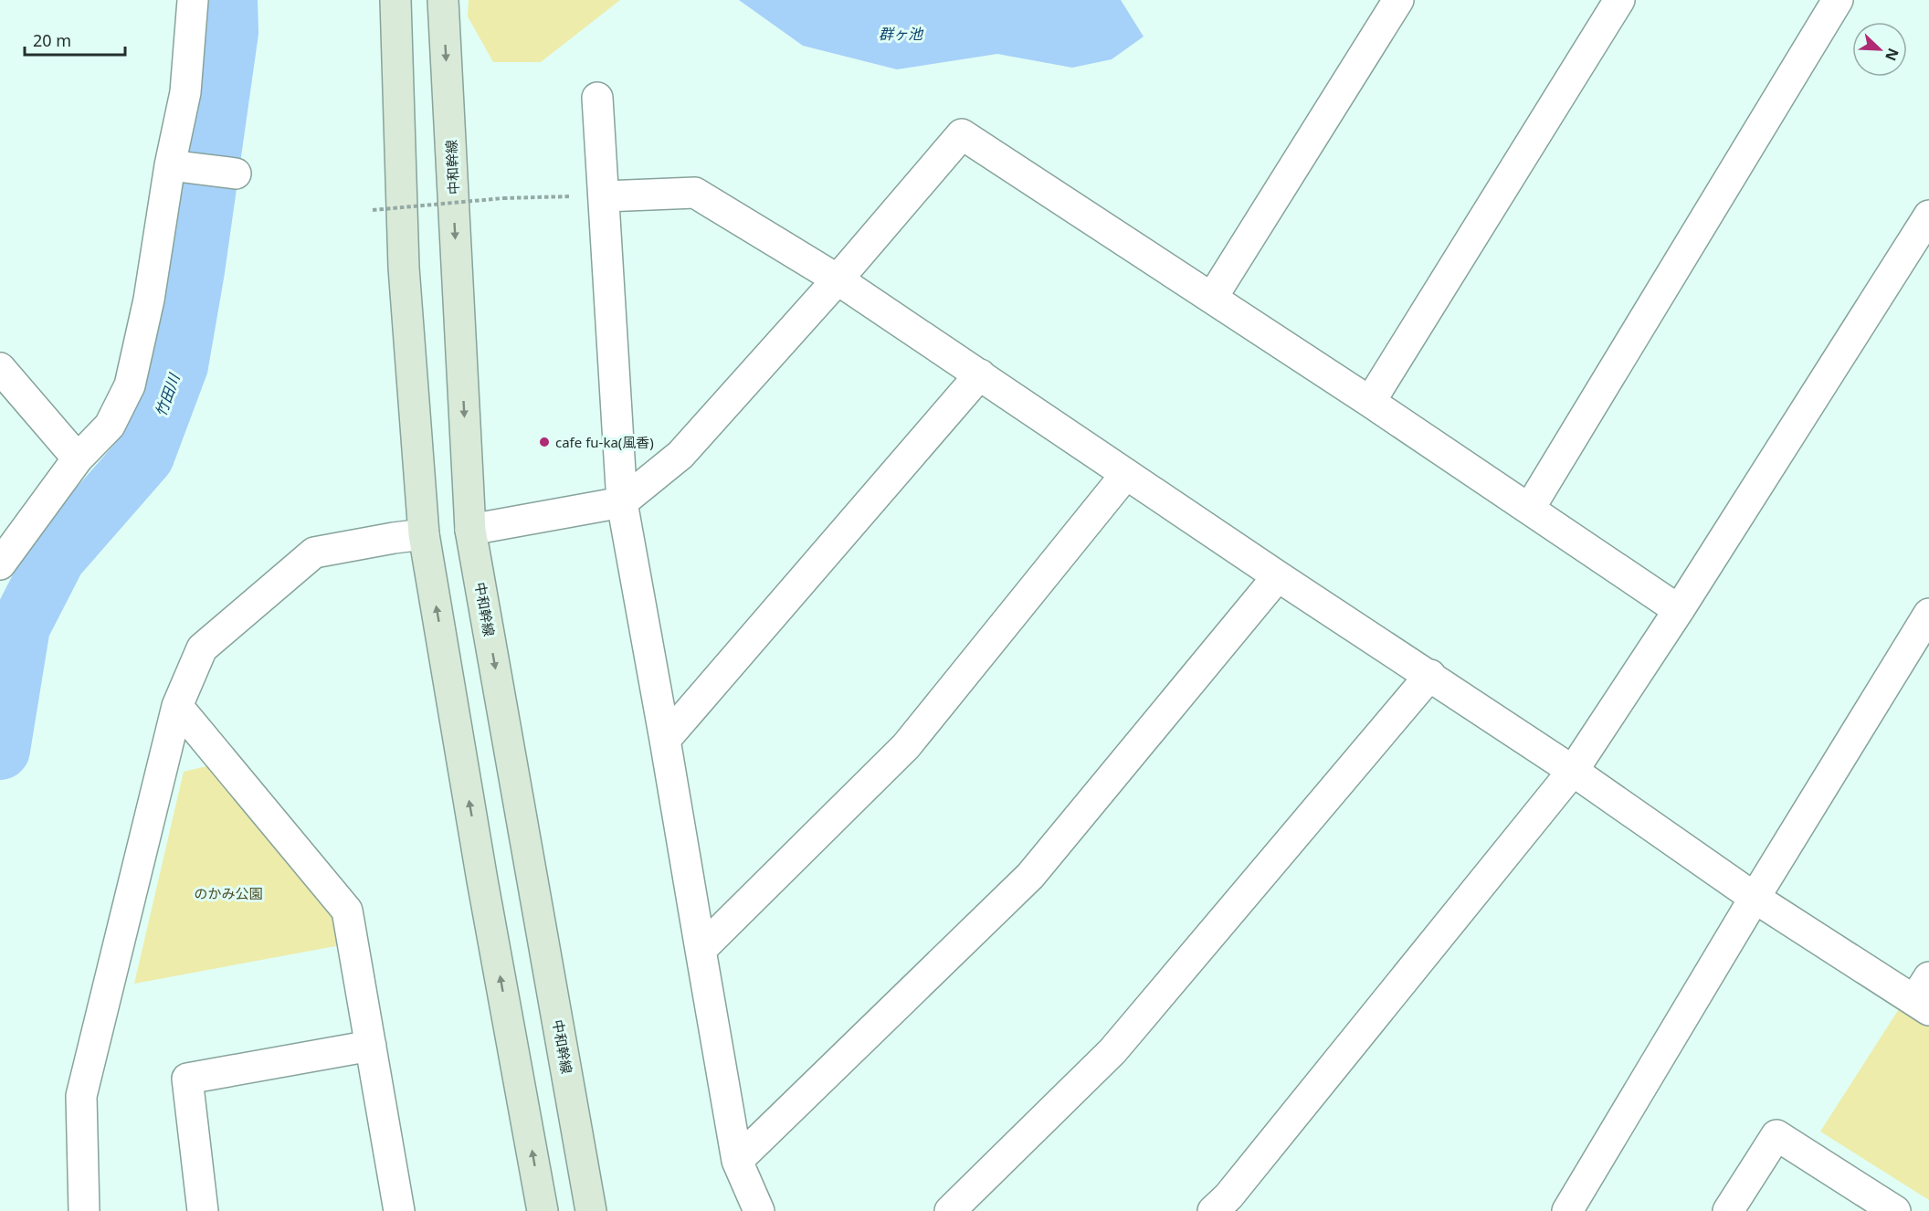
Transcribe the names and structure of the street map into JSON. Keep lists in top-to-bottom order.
{
  "streets": {
    "main road": ["中和幹線"]
  },
  "water": ["群ヶ池", "竹田川"],
  "parks": ["のかみ公園"],
  "places": ["cafe fu-ka(風香)"],
  "scale_bar": "20 m",
  "north": "bottom right"
}
